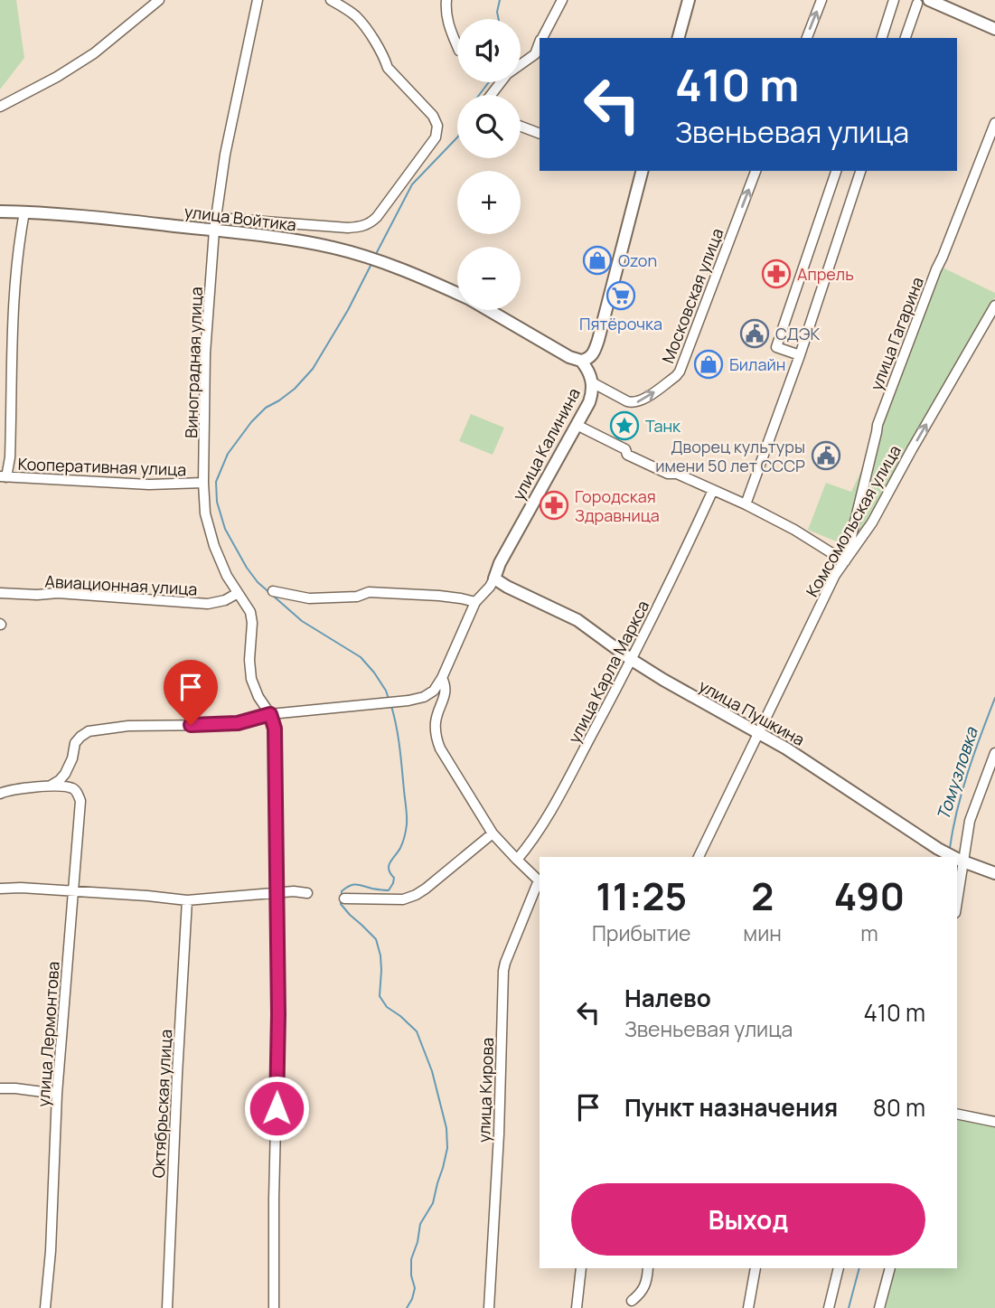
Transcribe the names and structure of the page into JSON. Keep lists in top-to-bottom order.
{
  "streets": {
    "main road": ["улица Войтика", "улица Калинина", "улица Пушкина"],
    "street": [
      "Московская улица",
      "улица Гагарина",
      "Виноградная улица",
      "Кооперативная улица",
      "Комсомольская улица",
      "Авиационная улица",
      "улица Карла Маркса",
      "улица Лермонтова",
      "улица Кирова",
      "Октябрьская улица"
    ]
  },
  "crossings": [
    ["улица Войтика", "Виноградная улица"],
    ["улица Войтика", "улица Калинина"],
    ["Московская улица", "улица Калинина"],
    ["улица Гагарина", "Комсомольская улица"],
    ["Виноградная улица", "улица Калинина"],
    ["Виноградная улица", "Кооперативная улица"],
    ["Виноградная улица", "Авиационная улица"],
    ["улица Калинина", "улица Пушкина"],
    ["улица Калинина", "улица Лермонтова"],
    ["Комсомольская улица", "улица Пушкина"],
    ["улица Карла Маркса", "улица Пушкина"]
  ],
  "one_way": ["Московская улица", "Комсомольская улица"],
  "water": ["Томузловка"],
  "places": {
    "shop": ["Ozon", "Билайн"],
    "pharmacy": ["Апрель", "Городская Здравница"],
    "supermarket": ["Пятёрочка"],
    "public building": ["СДЭК", "Дворец культуры имени 50 лет СССР"],
    "place": ["Танк"]
  },
  "page": {
    "map_buttons": ["+", "−"],
    "turn": ["410 m", "Звеньевая улица"],
    "eta": [
      "11:25",
      "Прибытие",
      "2",
      "мин",
      "490",
      "m"
    ],
    "list": [
      {
        "name": "Налево",
        "note": "Звеньевая улица",
        "value": "410 m"
      },
      {
        "name": "Пункт назначения",
        "value": "80 m"
      }
    ],
    "buttons": "Выход"
  }
}
